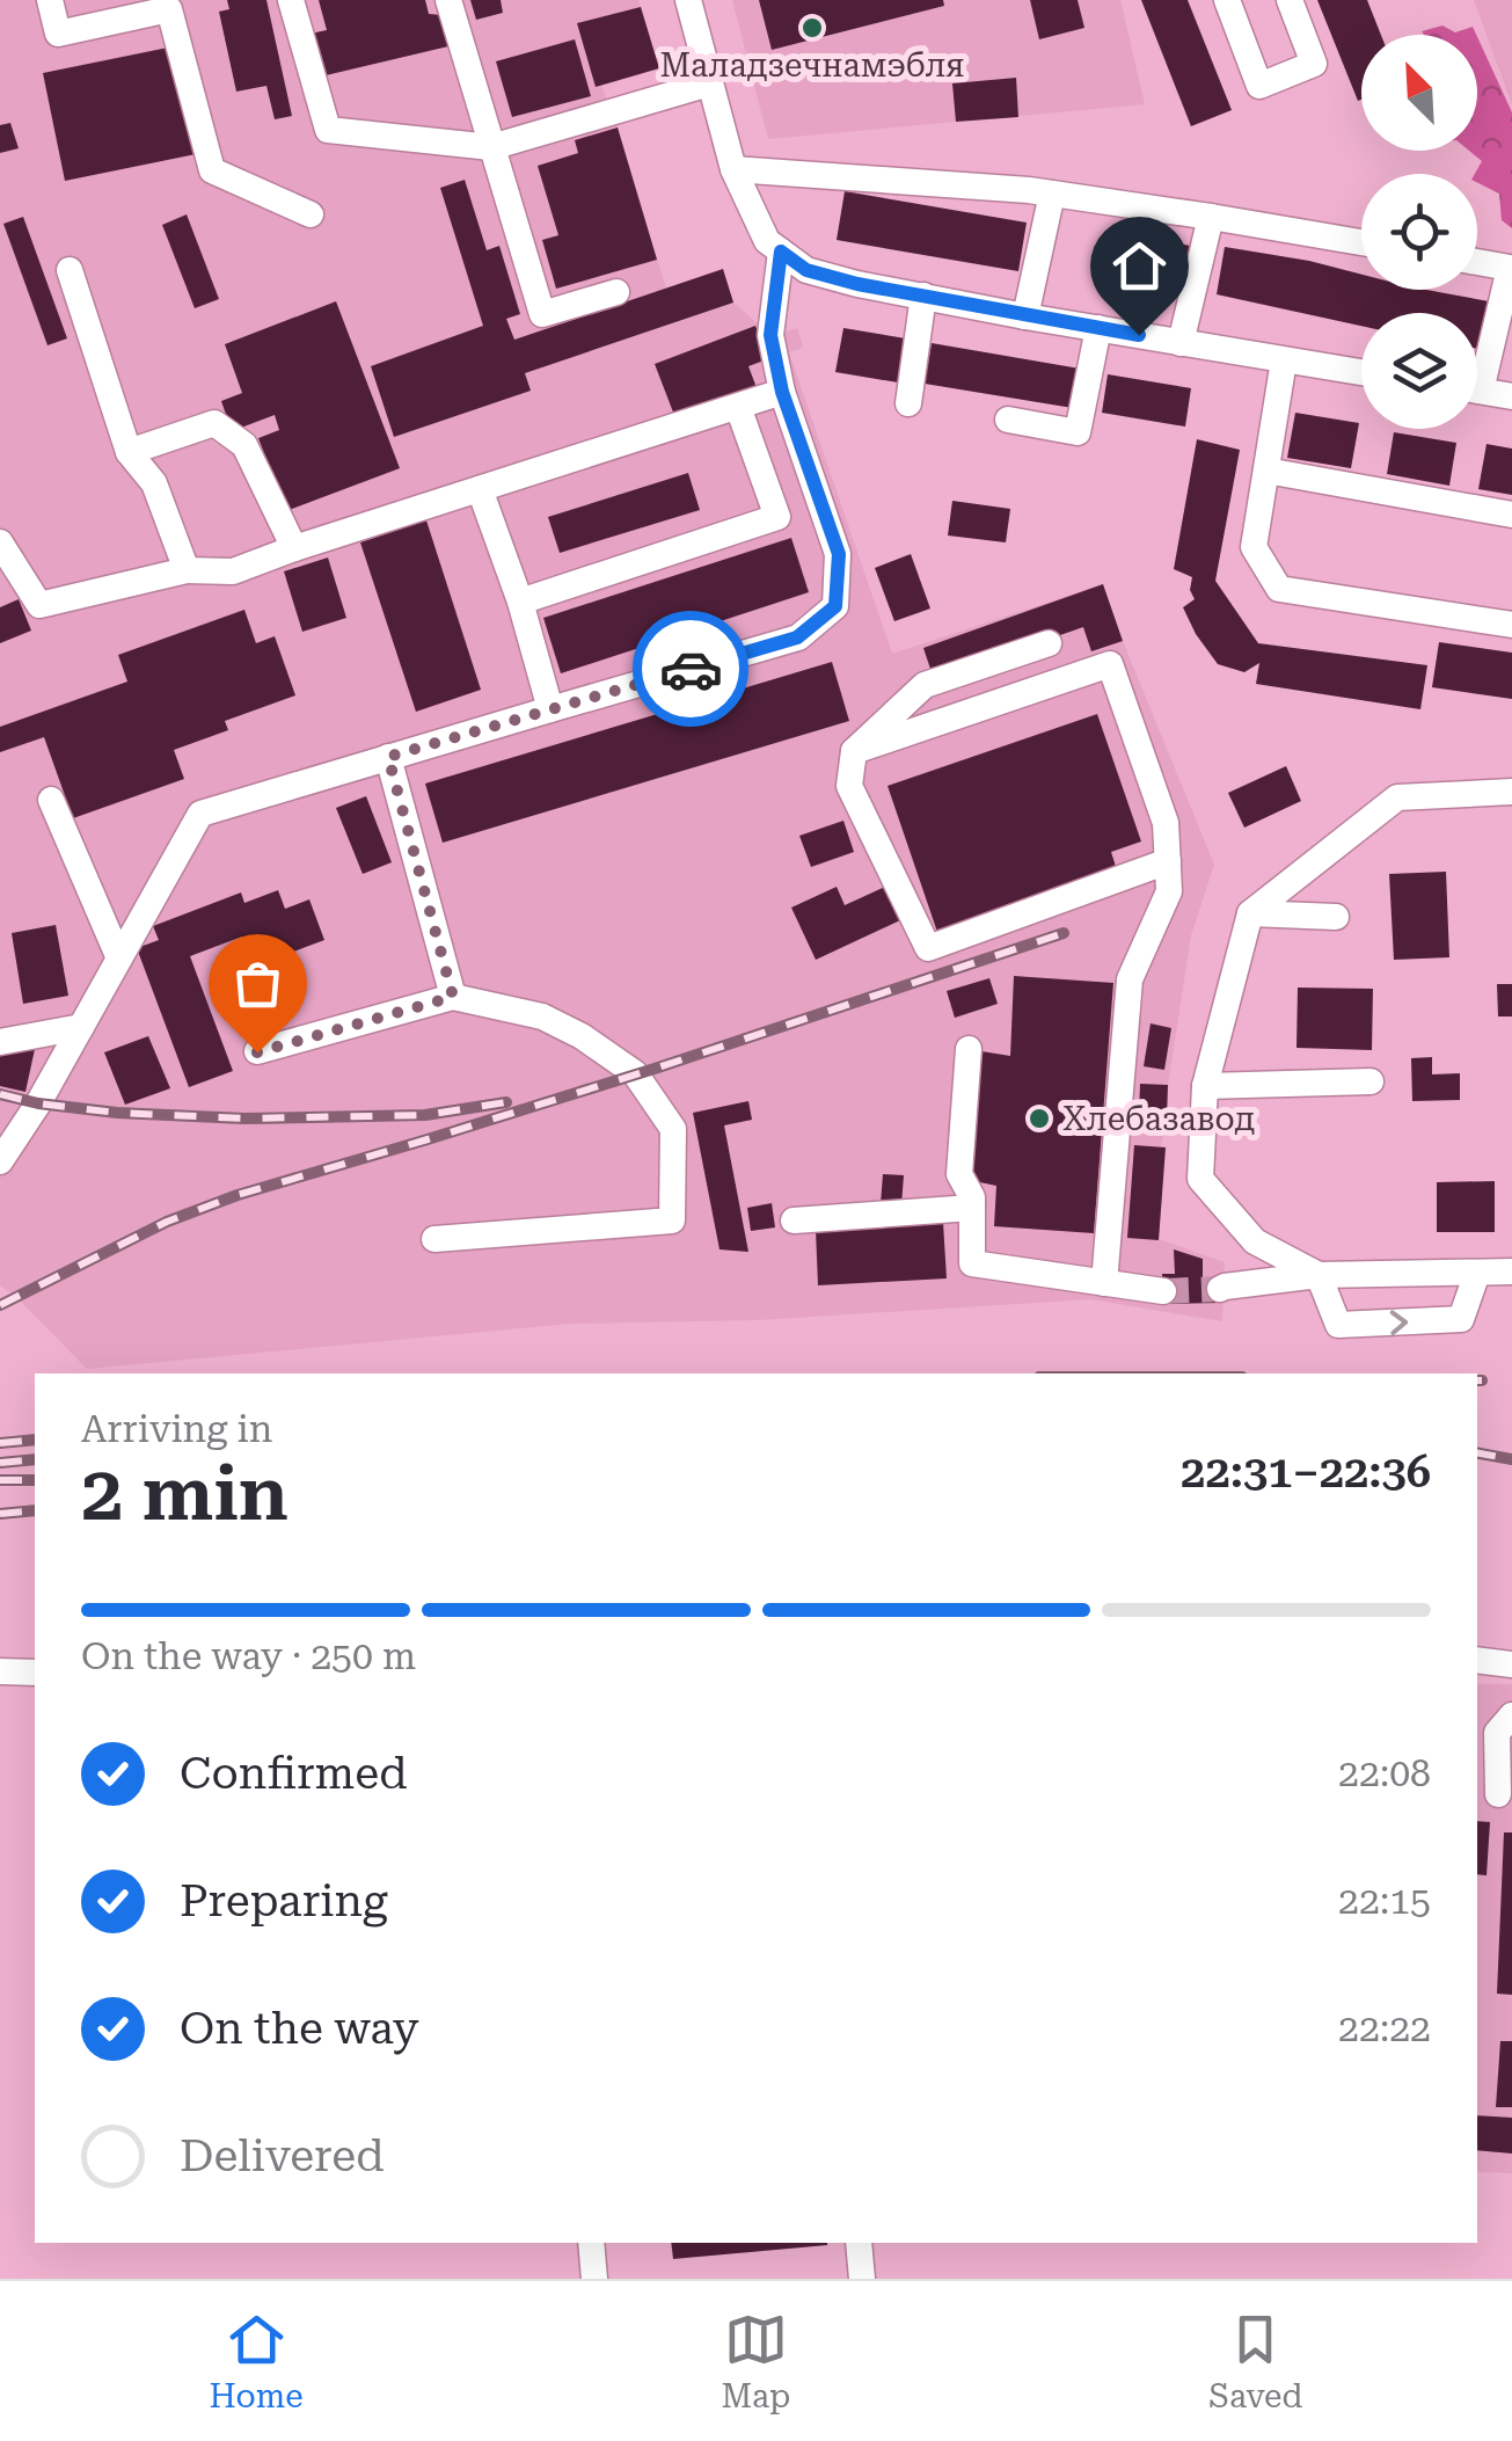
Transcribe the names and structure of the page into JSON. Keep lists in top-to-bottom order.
{
  "places": ["Маладзечнамэбля", "Хлебазавод"],
  "north": "top left",
  "page": {
    "heading": ["2 min", "Arriving in", "22:31–22:36"],
    "bar": "On the way · 250 m",
    "list": [
      ["Confirmed", "22:08"],
      ["Preparing", "22:15"],
      ["On the way", "22:22"],
      "Delivered"
    ],
    "tabs": ["Home", "Map", "Saved"]
  }
}
